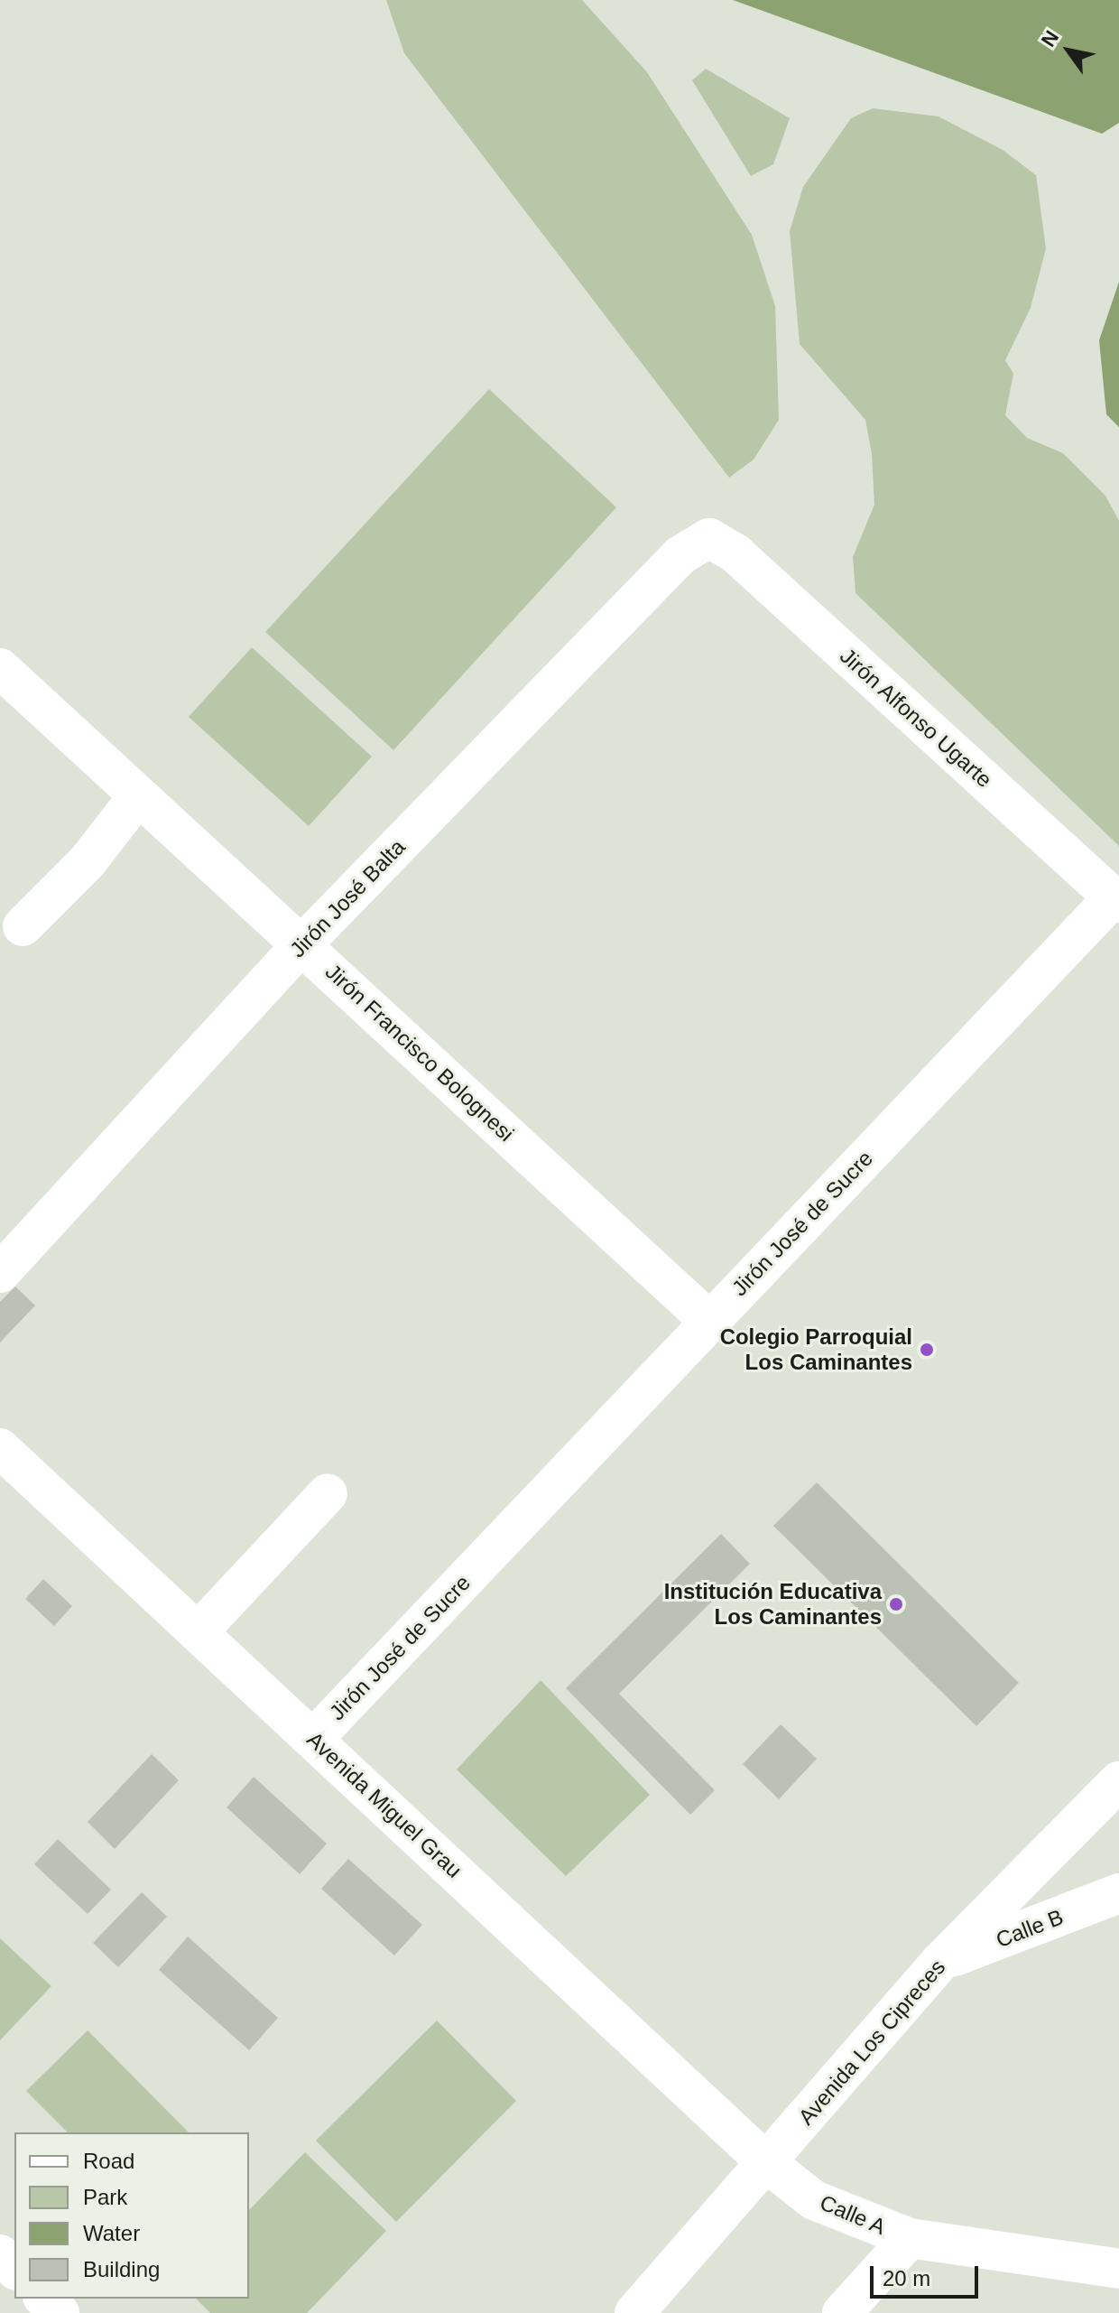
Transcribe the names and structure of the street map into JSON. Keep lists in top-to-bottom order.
{
  "streets": {
    "street": [
      "Jirón Alfonso Ugarte",
      "Jirón José Balta",
      "Jirón Francisco Bolognesi",
      "Jirón José de Sucre",
      "Avenida Miguel Grau",
      "Calle B",
      "Avenida Los Cipreces",
      "Calle A"
    ]
  },
  "crossings": [
    ["Jirón Alfonso Ugarte", "Jirón José Balta"],
    ["Jirón Alfonso Ugarte", "Jirón José de Sucre"],
    ["Jirón José Balta", "Jirón Francisco Bolognesi"],
    ["Jirón Francisco Bolognesi", "Jirón José de Sucre"],
    ["Jirón José de Sucre", "Avenida Miguel Grau"],
    ["Avenida Miguel Grau", "Avenida Los Cipreces"],
    ["Avenida Miguel Grau", "Calle A"],
    ["Calle B", "Avenida Los Cipreces"],
    ["Avenida Los Cipreces", "Calle A"]
  ],
  "places": ["Colegio Parroquial Los Caminantes", "Institución Educativa Los Caminantes"],
  "legend": [
    "Road",
    "Park",
    "Water",
    "Building"
  ],
  "scale_bar": "20 m",
  "north": "top left"
}
